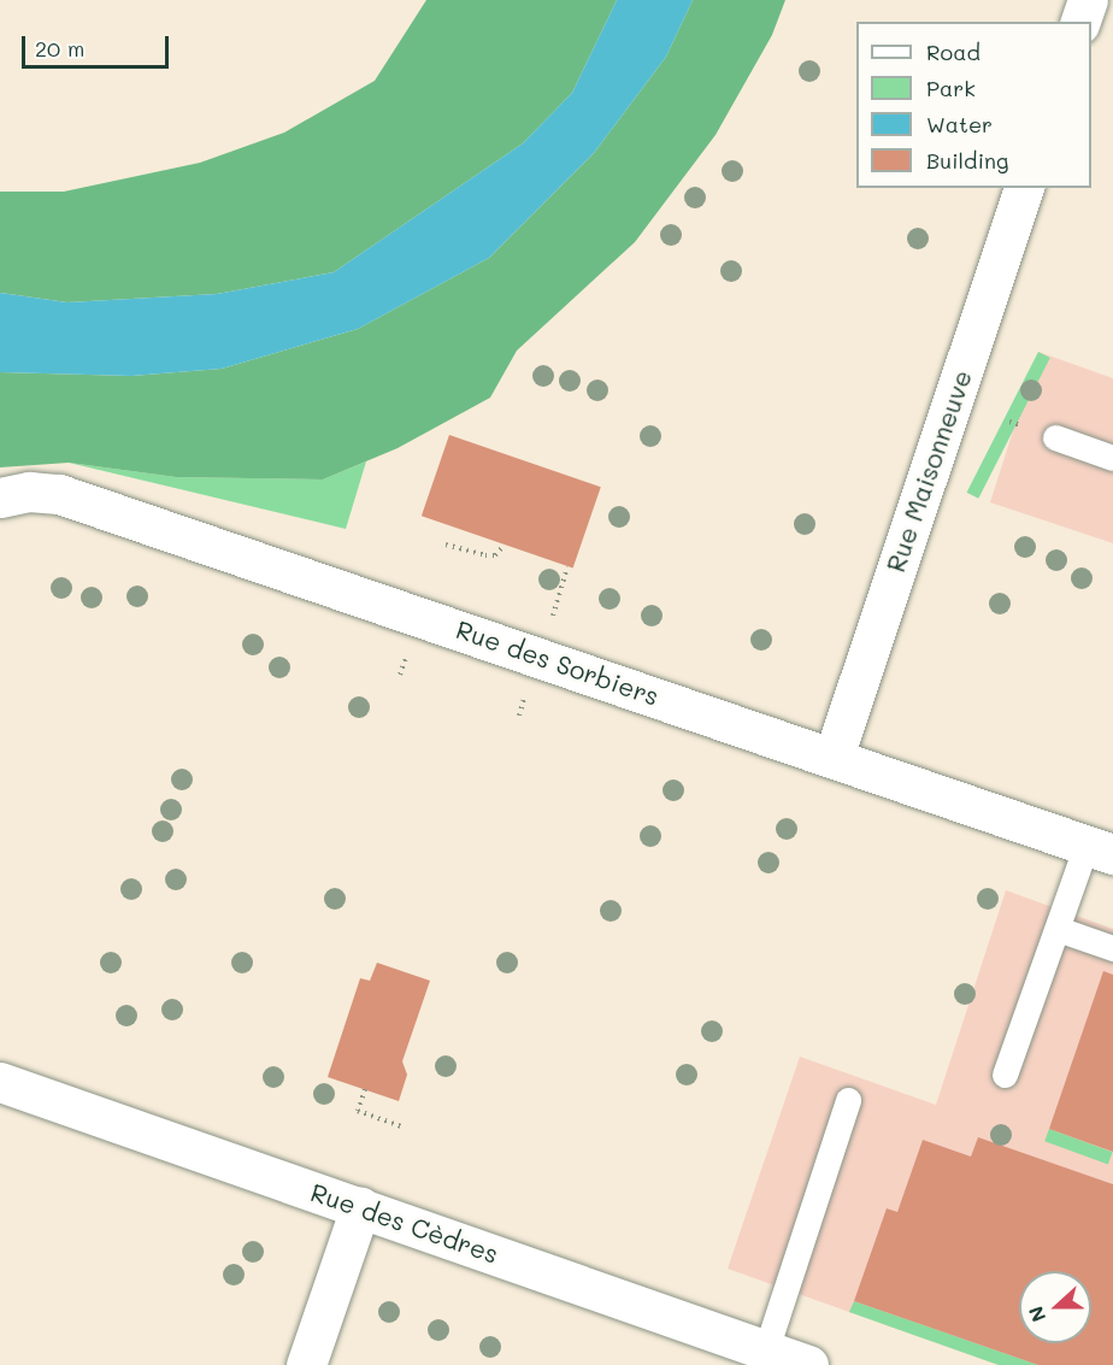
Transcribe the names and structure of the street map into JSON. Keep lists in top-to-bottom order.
{
  "streets": {
    "street": ["Rue Maisonneuve", "Rue des Sorbiers", "Rue des Cèdres"]
  },
  "crossings": [
    ["Rue Maisonneuve", "Rue des Sorbiers"]
  ],
  "legend": [
    "Road",
    "Park",
    "Water",
    "Building"
  ],
  "scale_bar": "20 m",
  "north": "left"
}
